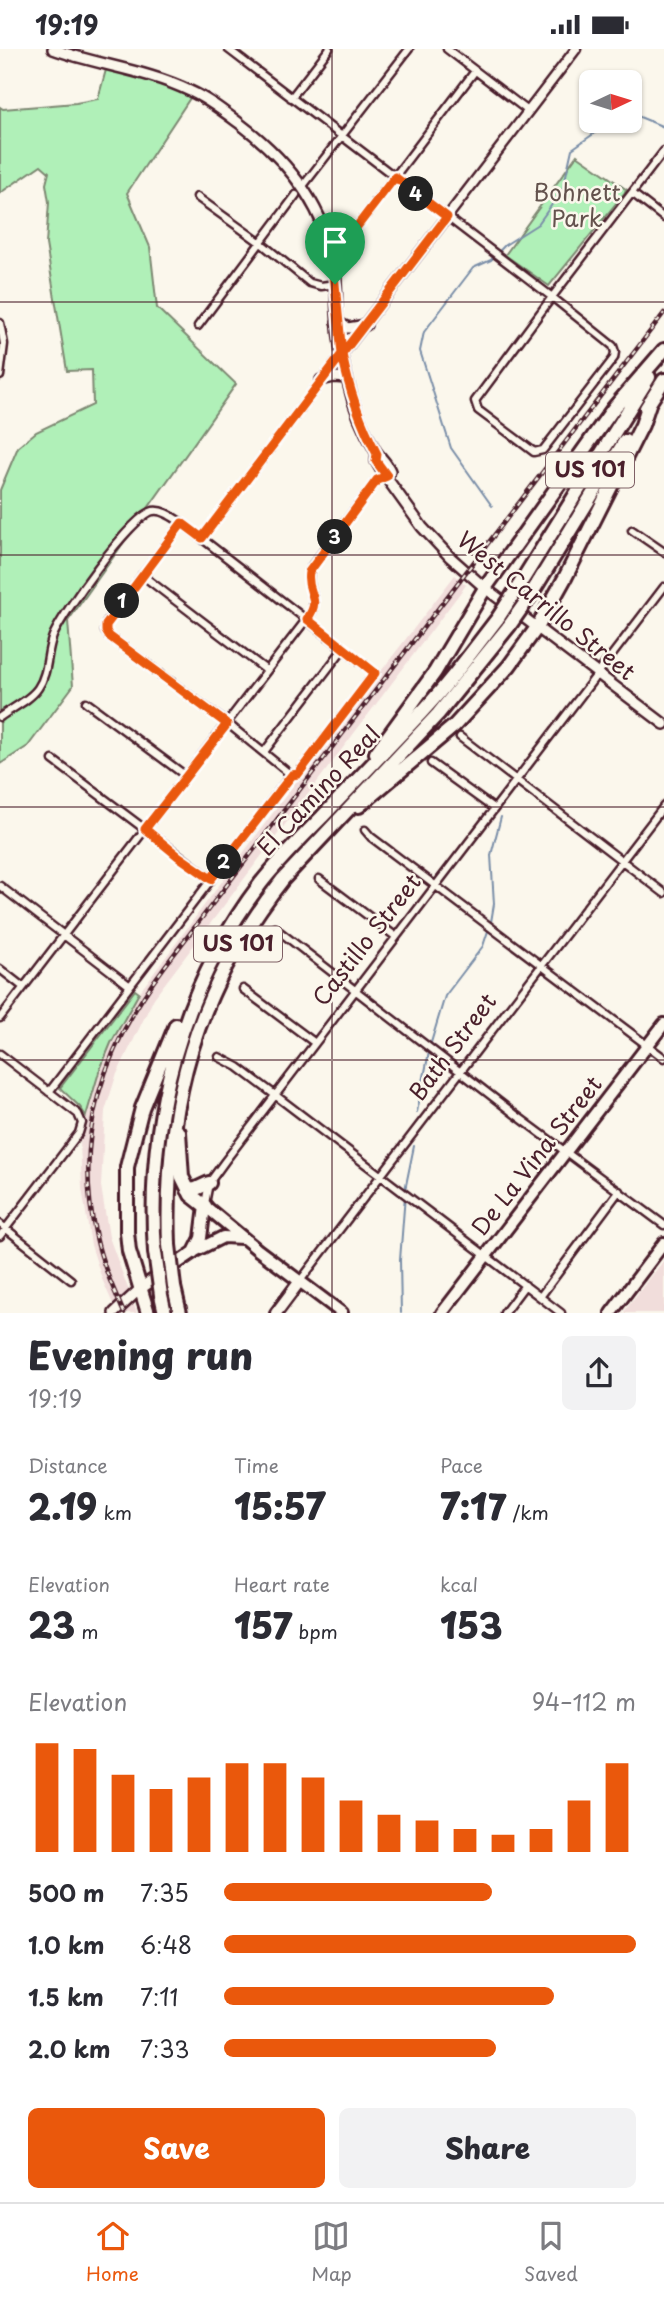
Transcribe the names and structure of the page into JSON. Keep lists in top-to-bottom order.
{
  "streets": {
    "highway": ["US 101", "El Camino Real"],
    "main road": [
      "West Carrillo Street",
      "Castillo Street",
      "Bath Street",
      "De La Vina Street"
    ]
  },
  "crossings": [
    ["West Carrillo Street", "Castillo Street"]
  ],
  "parks": ["Bohnett Park"],
  "north": "right",
  "page": {
    "status": "19:19",
    "pins": [
      "4",
      "3",
      "1",
      "2"
    ],
    "heading": ["Evening run", "19:19"],
    "stats": [
      ["Distance", "2.19 km"],
      ["Time", "15:57"],
      ["Pace", "7:17 /km"],
      ["Elevation", "23 m"],
      ["Heart rate", "157 bpm"],
      ["kcal", "153"]
    ],
    "chart": ["Elevation", "94–112 m"],
    "list": [
      {
        "name": "500 m",
        "note": "7:35"
      },
      {
        "name": "1.0 km",
        "note": "6:48"
      },
      {
        "name": "1.5 km",
        "note": "7:11"
      },
      {
        "name": "2.0 km",
        "note": "7:33"
      }
    ],
    "buttons": ["Save", "Share"],
    "tabs": ["Home", "Map", "Saved"]
  }
}
